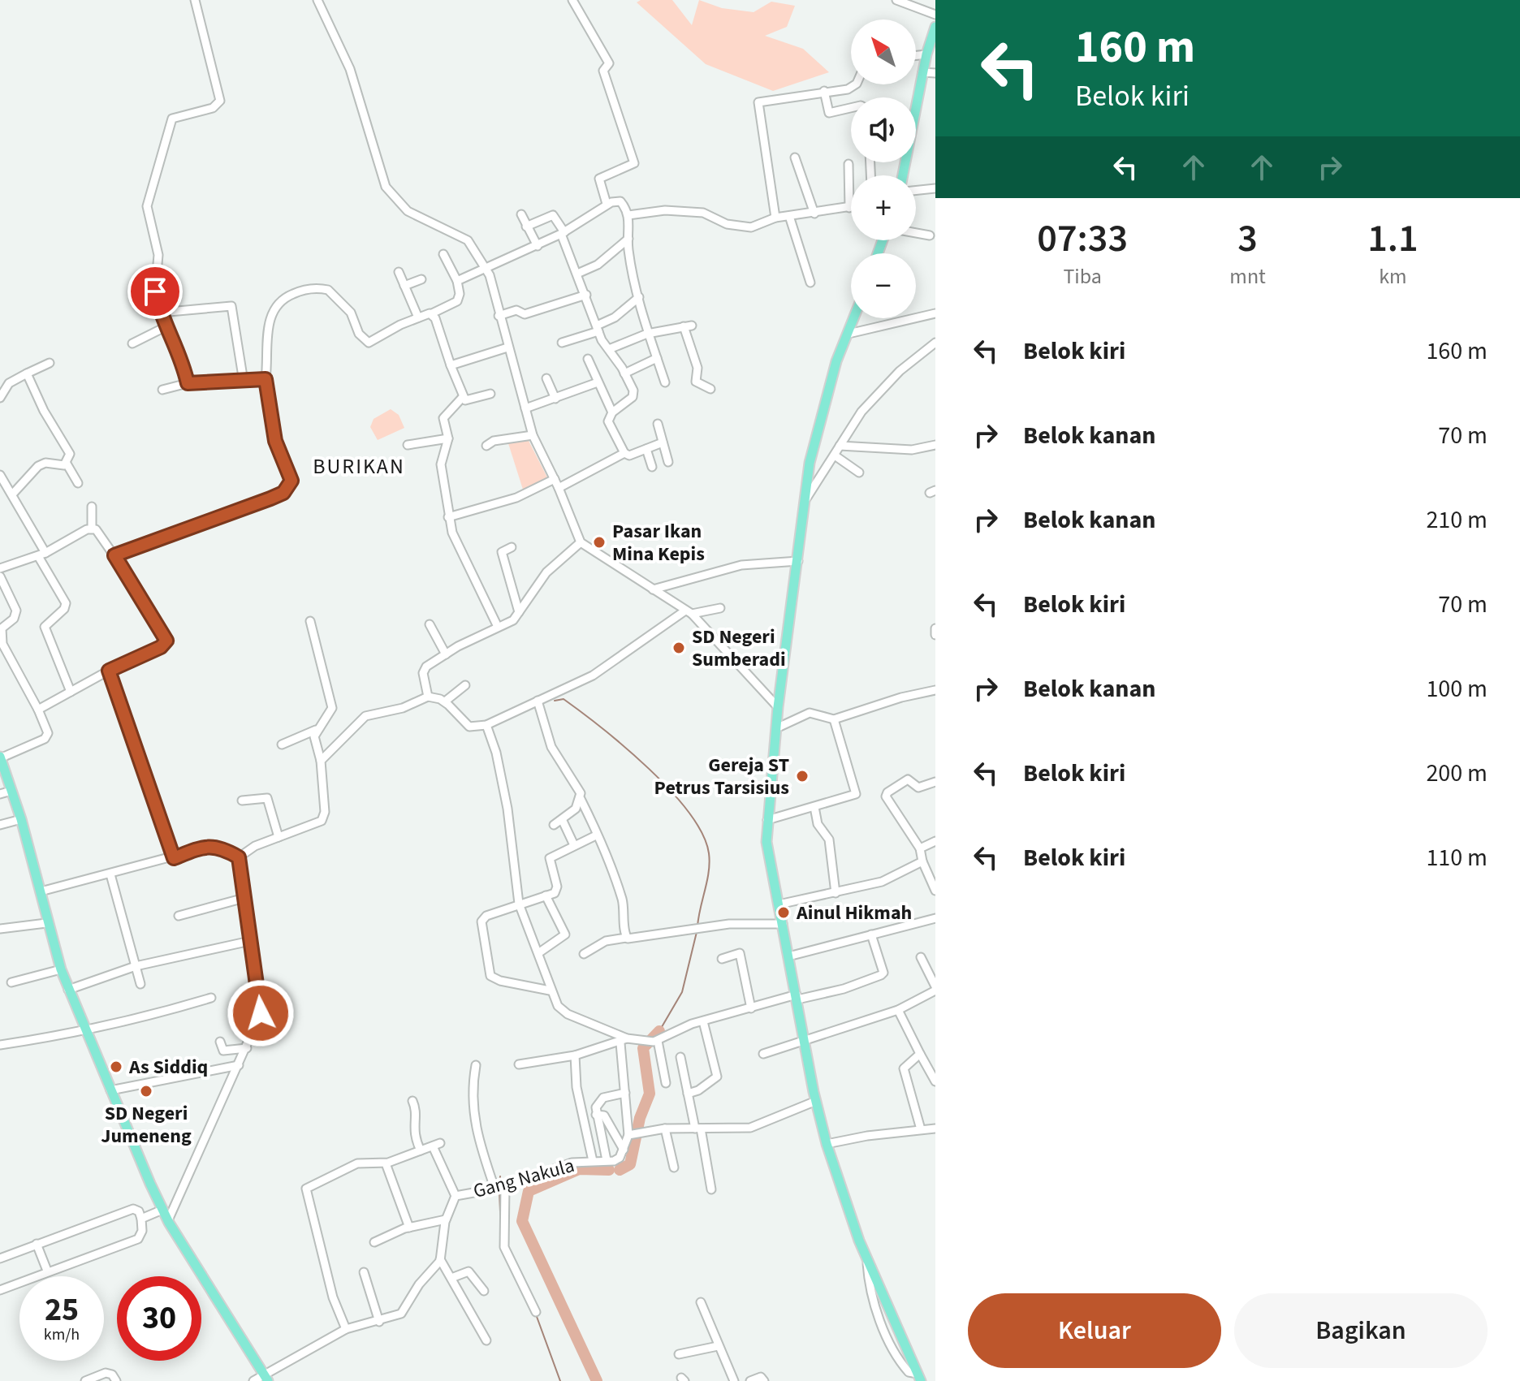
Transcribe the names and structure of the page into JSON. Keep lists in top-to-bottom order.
{
  "streets": {
    "street": ["Gang Nakula"]
  },
  "districts": ["BURIKAN"],
  "places": [
    "Pasar Ikan Mina Kepis",
    "SD Negeri Sumberadi",
    "Gereja ST Petrus Tarsisius",
    "Ainul Hikmah",
    "As Siddiq",
    "SD Negeri Jumeneng"
  ],
  "north": "top left",
  "page": {
    "turn": ["160 m", "Belok kiri"],
    "map_buttons": ["+", "−"],
    "eta": [
      "07:33",
      "Tiba",
      "3",
      "mnt",
      "1.1",
      "km"
    ],
    "list": [
      {
        "name": "Belok kiri",
        "value": "160 m"
      },
      {
        "name": "Belok kanan",
        "value": "70 m"
      },
      {
        "name": "Belok kanan",
        "value": "210 m"
      },
      {
        "name": "Belok kiri",
        "value": "70 m"
      },
      {
        "name": "Belok kanan",
        "value": "100 m"
      },
      {
        "name": "Belok kiri",
        "value": "200 m"
      },
      {
        "name": "Belok kiri",
        "value": "110 m"
      }
    ],
    "speed": "25 km/h",
    "limit": "30",
    "buttons": ["Keluar", "Bagikan"]
  }
}
